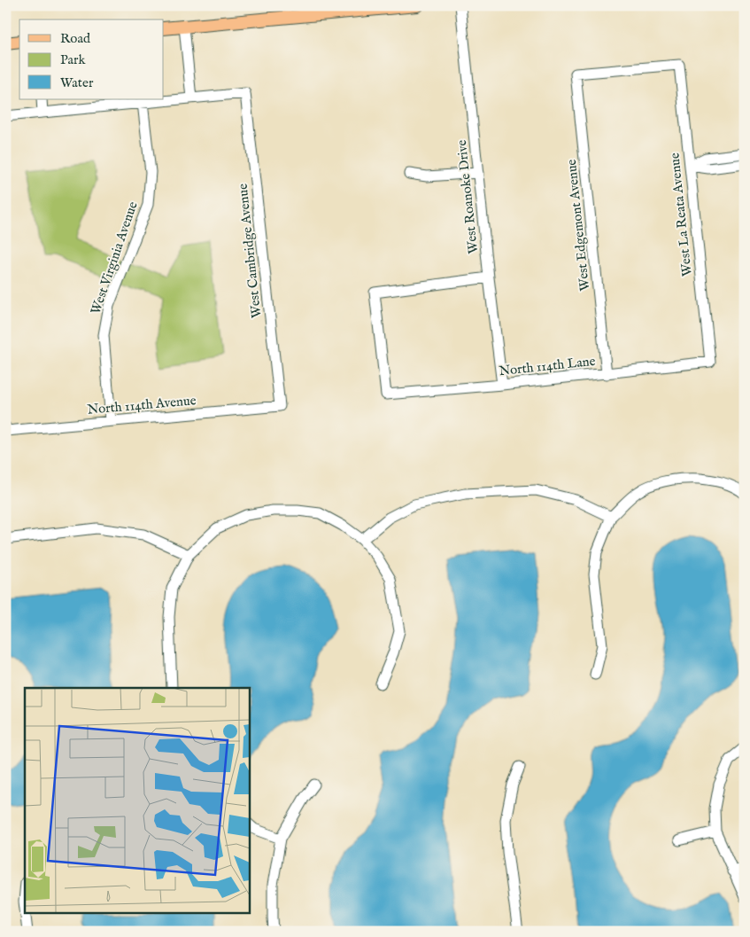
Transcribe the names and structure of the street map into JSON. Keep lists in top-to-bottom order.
{
  "streets": {
    "street": [
      "West Roanoke Drive",
      "West La Reata Avenue",
      "West Edgemont Avenue",
      "West Cambridge Avenue",
      "West Virginia Avenue",
      "North 114th Lane",
      "North 114th Avenue"
    ]
  },
  "crossings": [
    ["West Roanoke Drive", "North 114th Lane"],
    ["West La Reata Avenue", "West Edgemont Avenue"],
    ["West La Reata Avenue", "North 114th Lane"],
    ["West Edgemont Avenue", "North 114th Lane"],
    ["West Cambridge Avenue", "North 114th Avenue"],
    ["West Virginia Avenue", "North 114th Avenue"]
  ],
  "legend": ["Road", "Park", "Water"]
}
